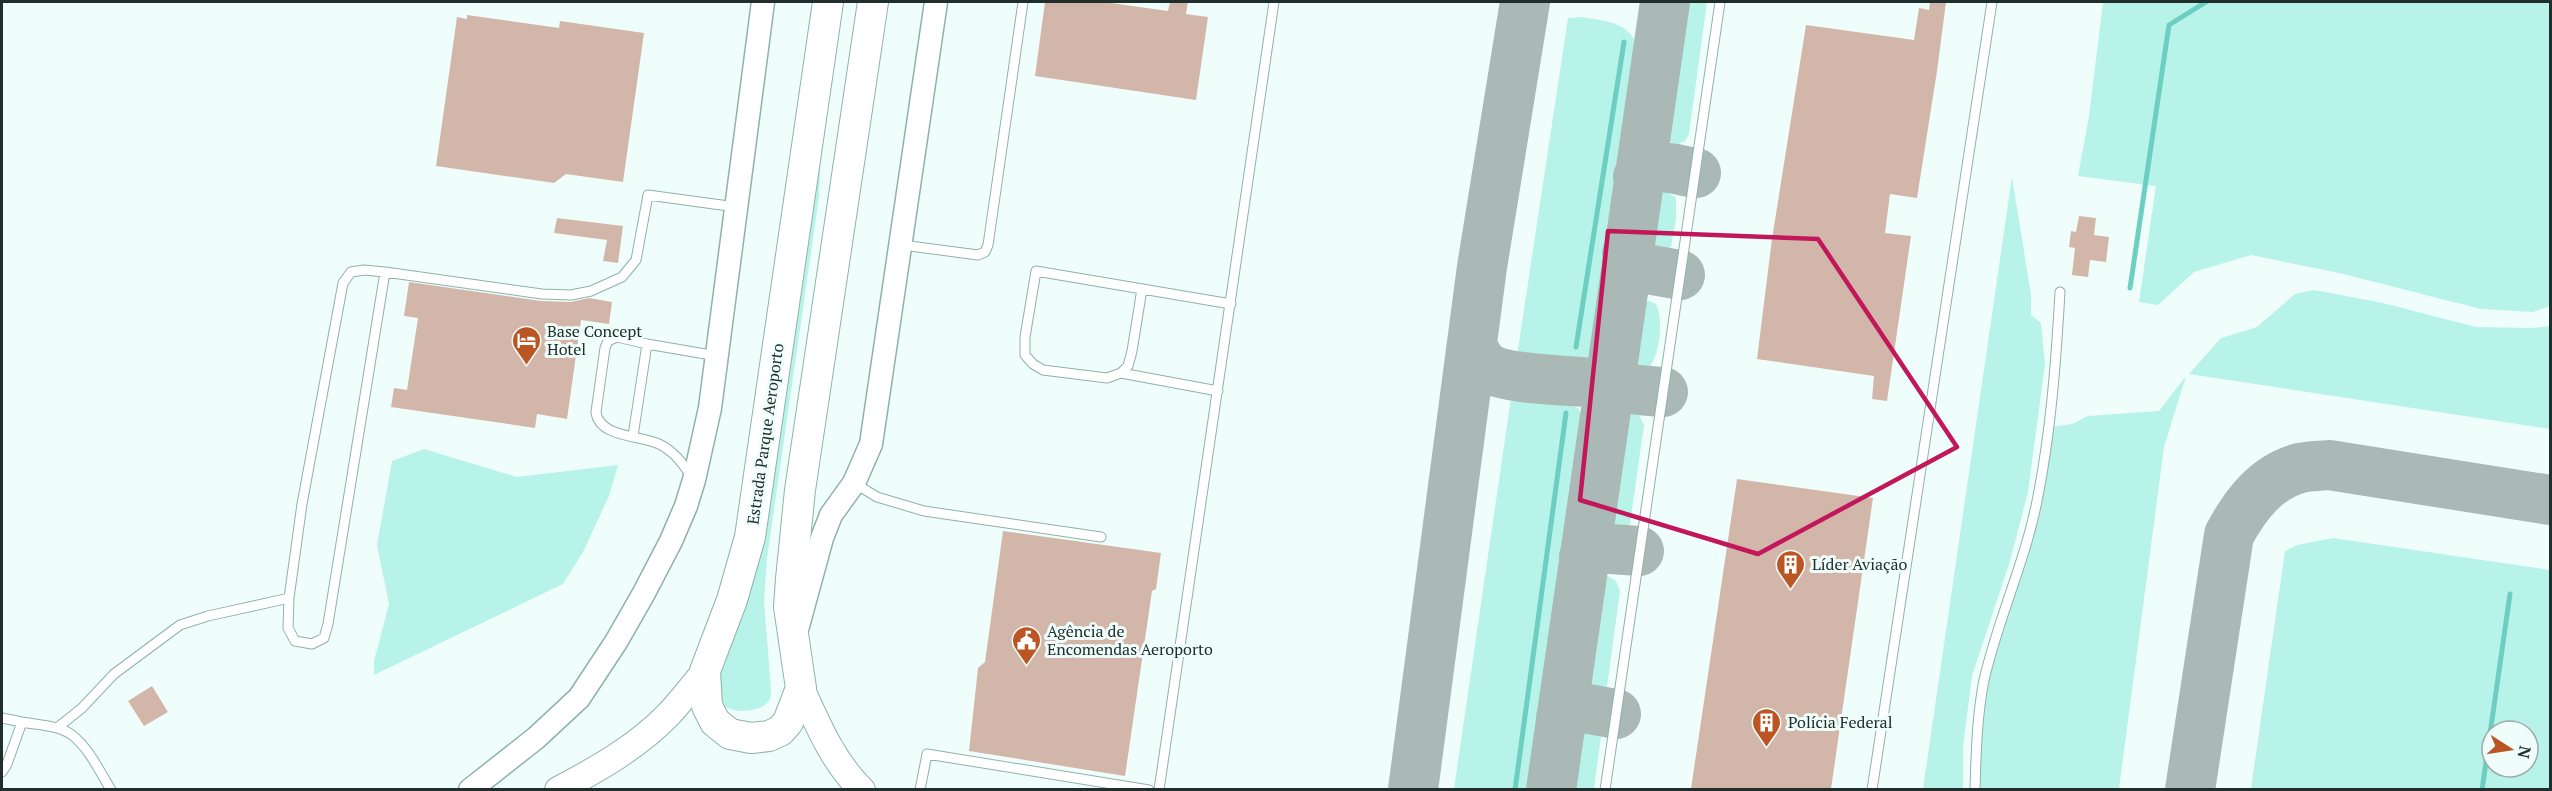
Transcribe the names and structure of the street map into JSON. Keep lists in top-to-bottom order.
{
  "streets": {
    "main road": ["Estrada Parque Aeroporto"]
  },
  "places": {
    "hotel": ["Base Concept Hotel"],
    "building": ["Líder Aviação", "Polícia Federal"],
    "public building": ["Agência de Encomendas Aeroporto"]
  },
  "north": "right"
}
